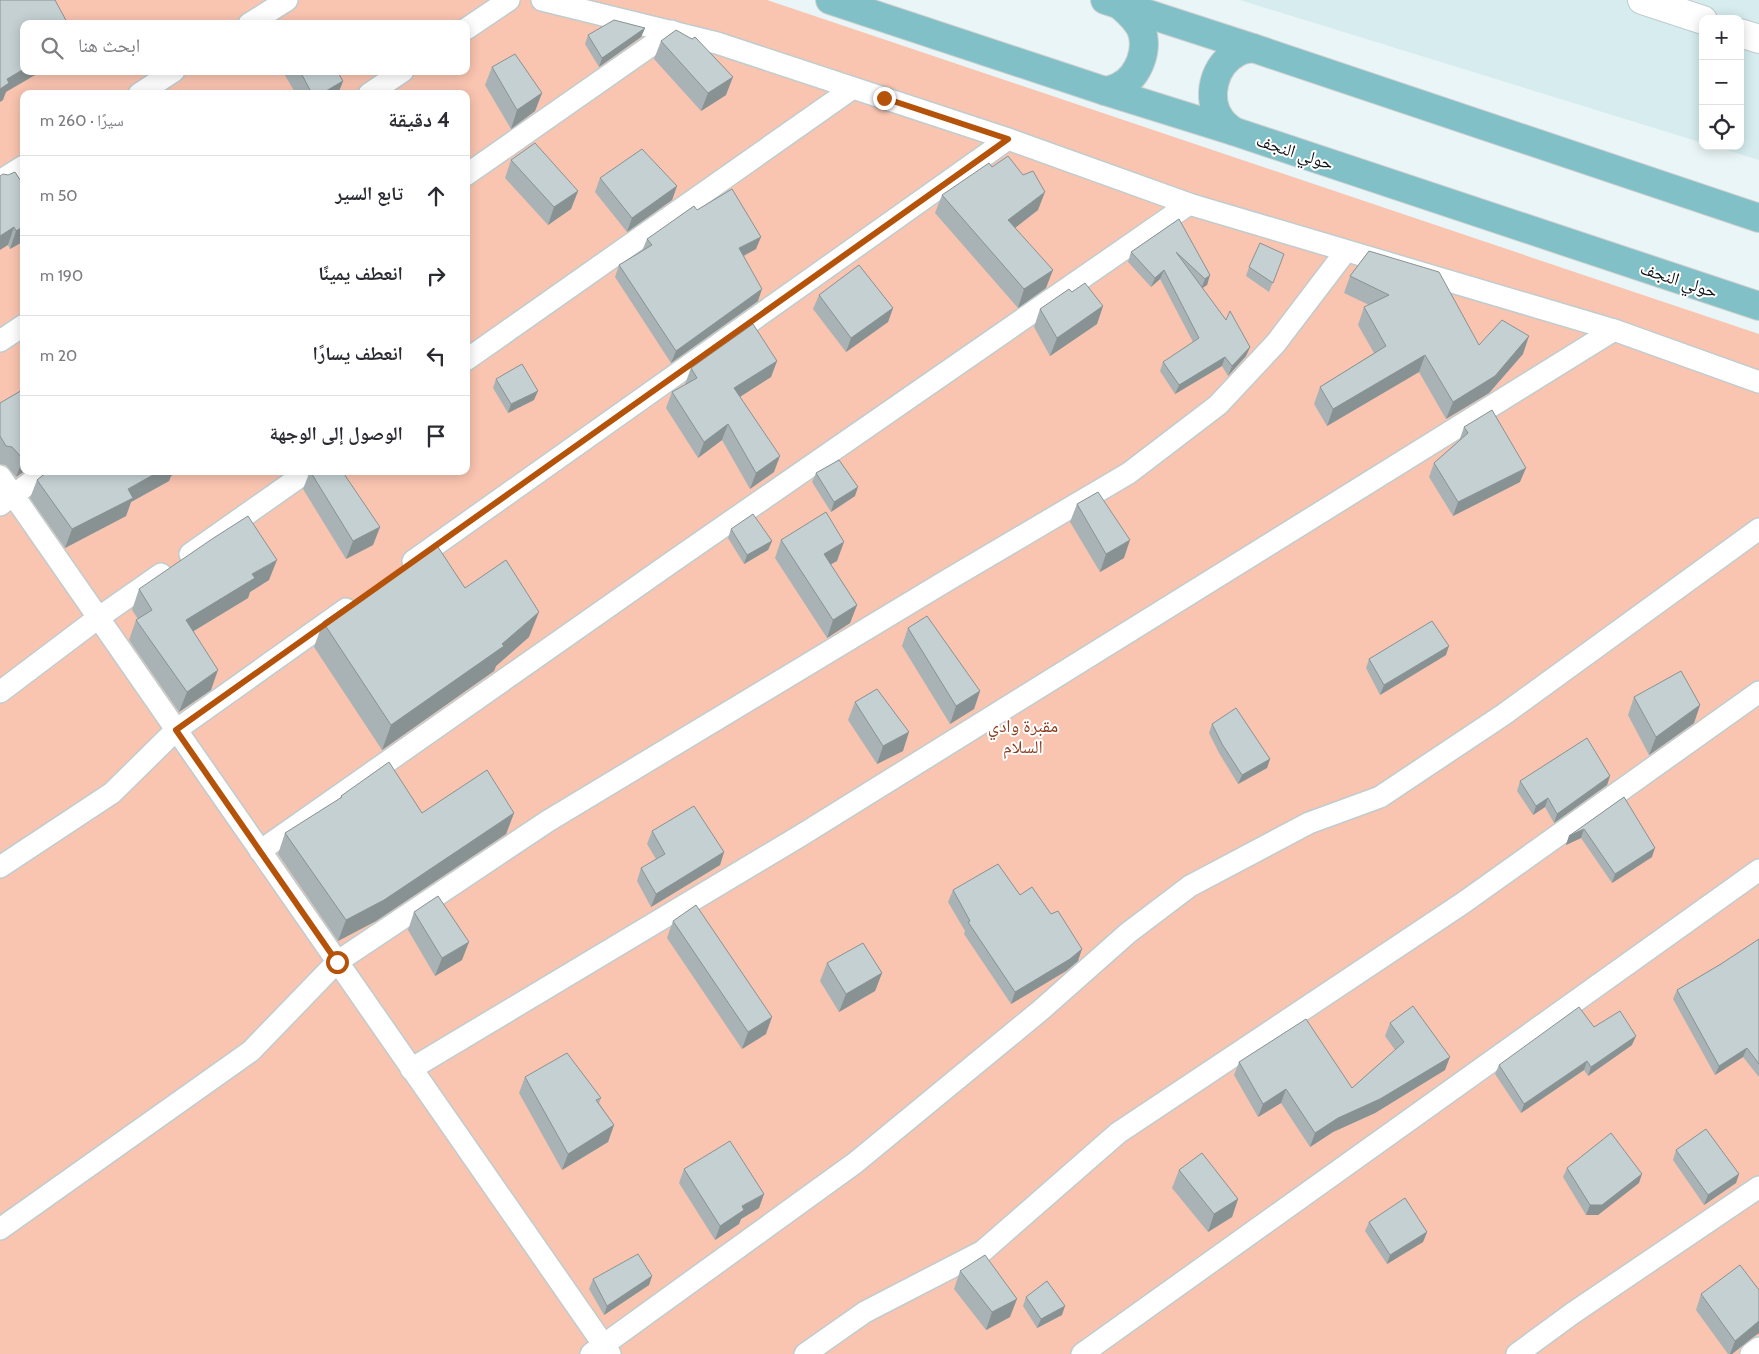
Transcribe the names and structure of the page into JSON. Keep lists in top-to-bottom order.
{
  "streets": {
    "main road": ["حولي النجف"]
  },
  "parks": ["مقبرة وادي السلام"],
  "page": {
    "map_buttons": ["+", "−"],
    "search": "ابحث هنا",
    "heading": ["4 دقيقة", "سيرًا · 260 m"],
    "list": [
      ["تابع السير", "50 m"],
      ["انعطف يمينًا", "190 m"],
      ["انعطف يسارًا", "20 m"],
      "الوصول إلى الوجهة"
    ]
  }
}
